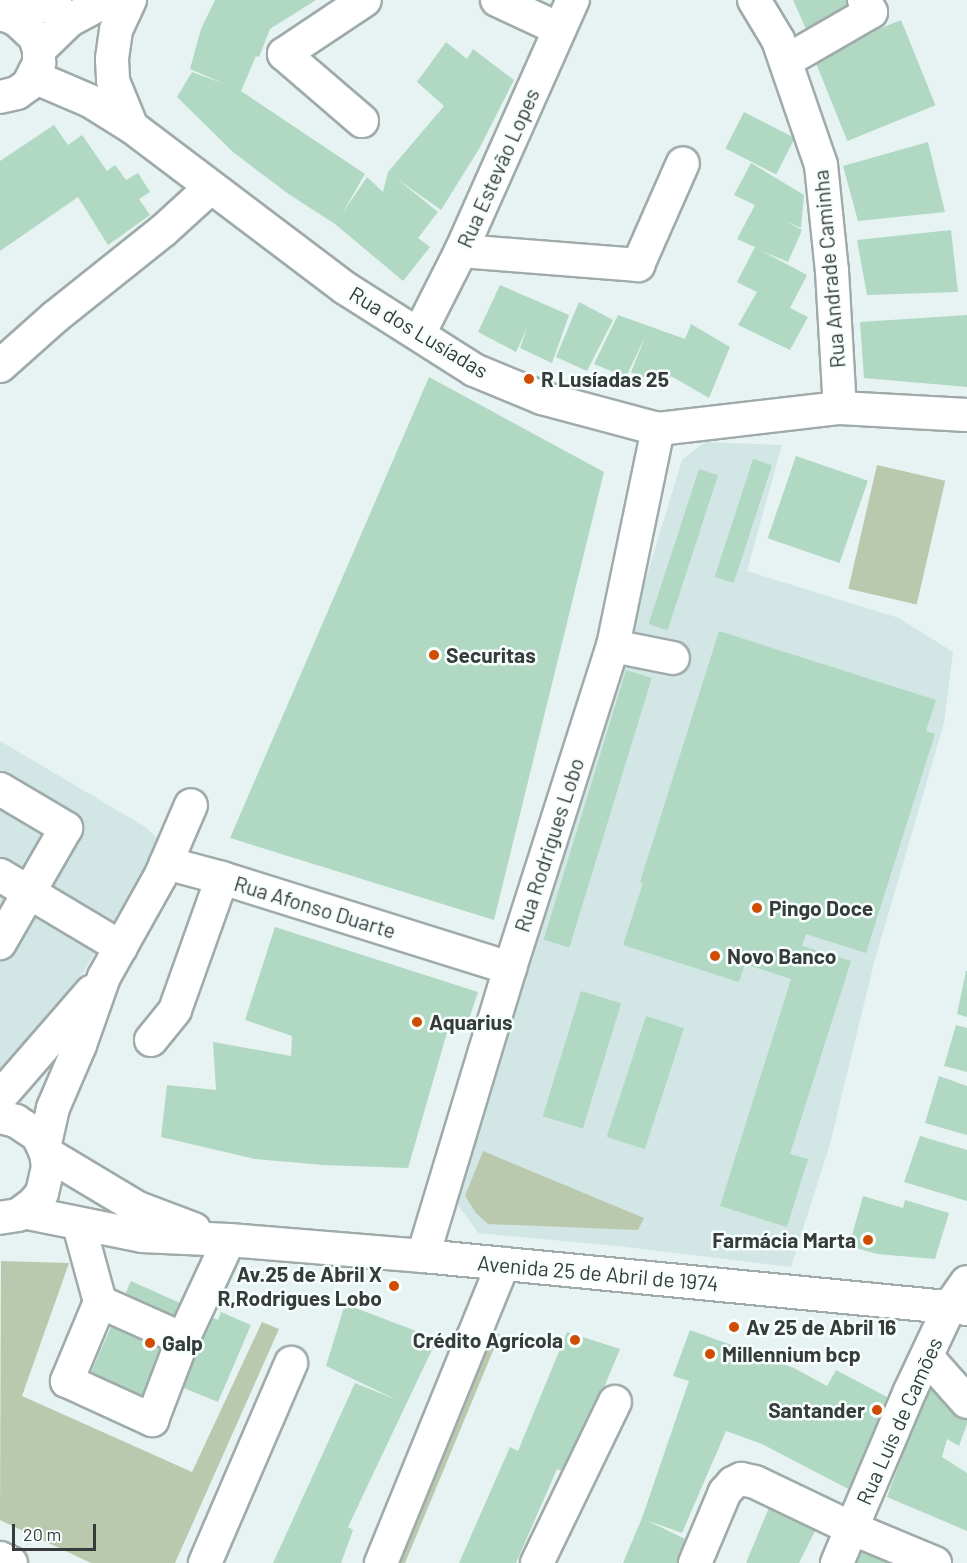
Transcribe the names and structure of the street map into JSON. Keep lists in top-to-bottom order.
{
  "streets": {
    "street": [
      "Rua Estevão Lopes",
      "Rua Andrade Caminha",
      "Rua dos Lusíadas",
      "Rua Rodrigues Lobo",
      "Rua Afonso Duarte",
      "Avenida 25 de Abril de 1974",
      "Rua Luís de Camões"
    ]
  },
  "crossings": [
    ["Rua Estevão Lopes", "Rua dos Lusíadas"],
    ["Rua Andrade Caminha", "Rua dos Lusíadas"],
    ["Rua dos Lusíadas", "Rua Rodrigues Lobo"],
    ["Rua Rodrigues Lobo", "Rua Afonso Duarte"],
    ["Rua Rodrigues Lobo", "Avenida 25 de Abril de 1974"],
    ["Avenida 25 de Abril de 1974", "Rua Luís de Camões"]
  ],
  "places": [
    "R Lusíadas 25",
    "Securitas",
    "Pingo Doce",
    "Novo Banco",
    "Aquarius",
    "Farmácia Marta",
    "Av.25 de Abril X R,Rodrigues Lobo",
    "Av 25 de Abril 16",
    "Crédito Agrícola",
    "Galp",
    "Millennium bcp",
    "Santander"
  ],
  "scale_bar": "20 m"
}
